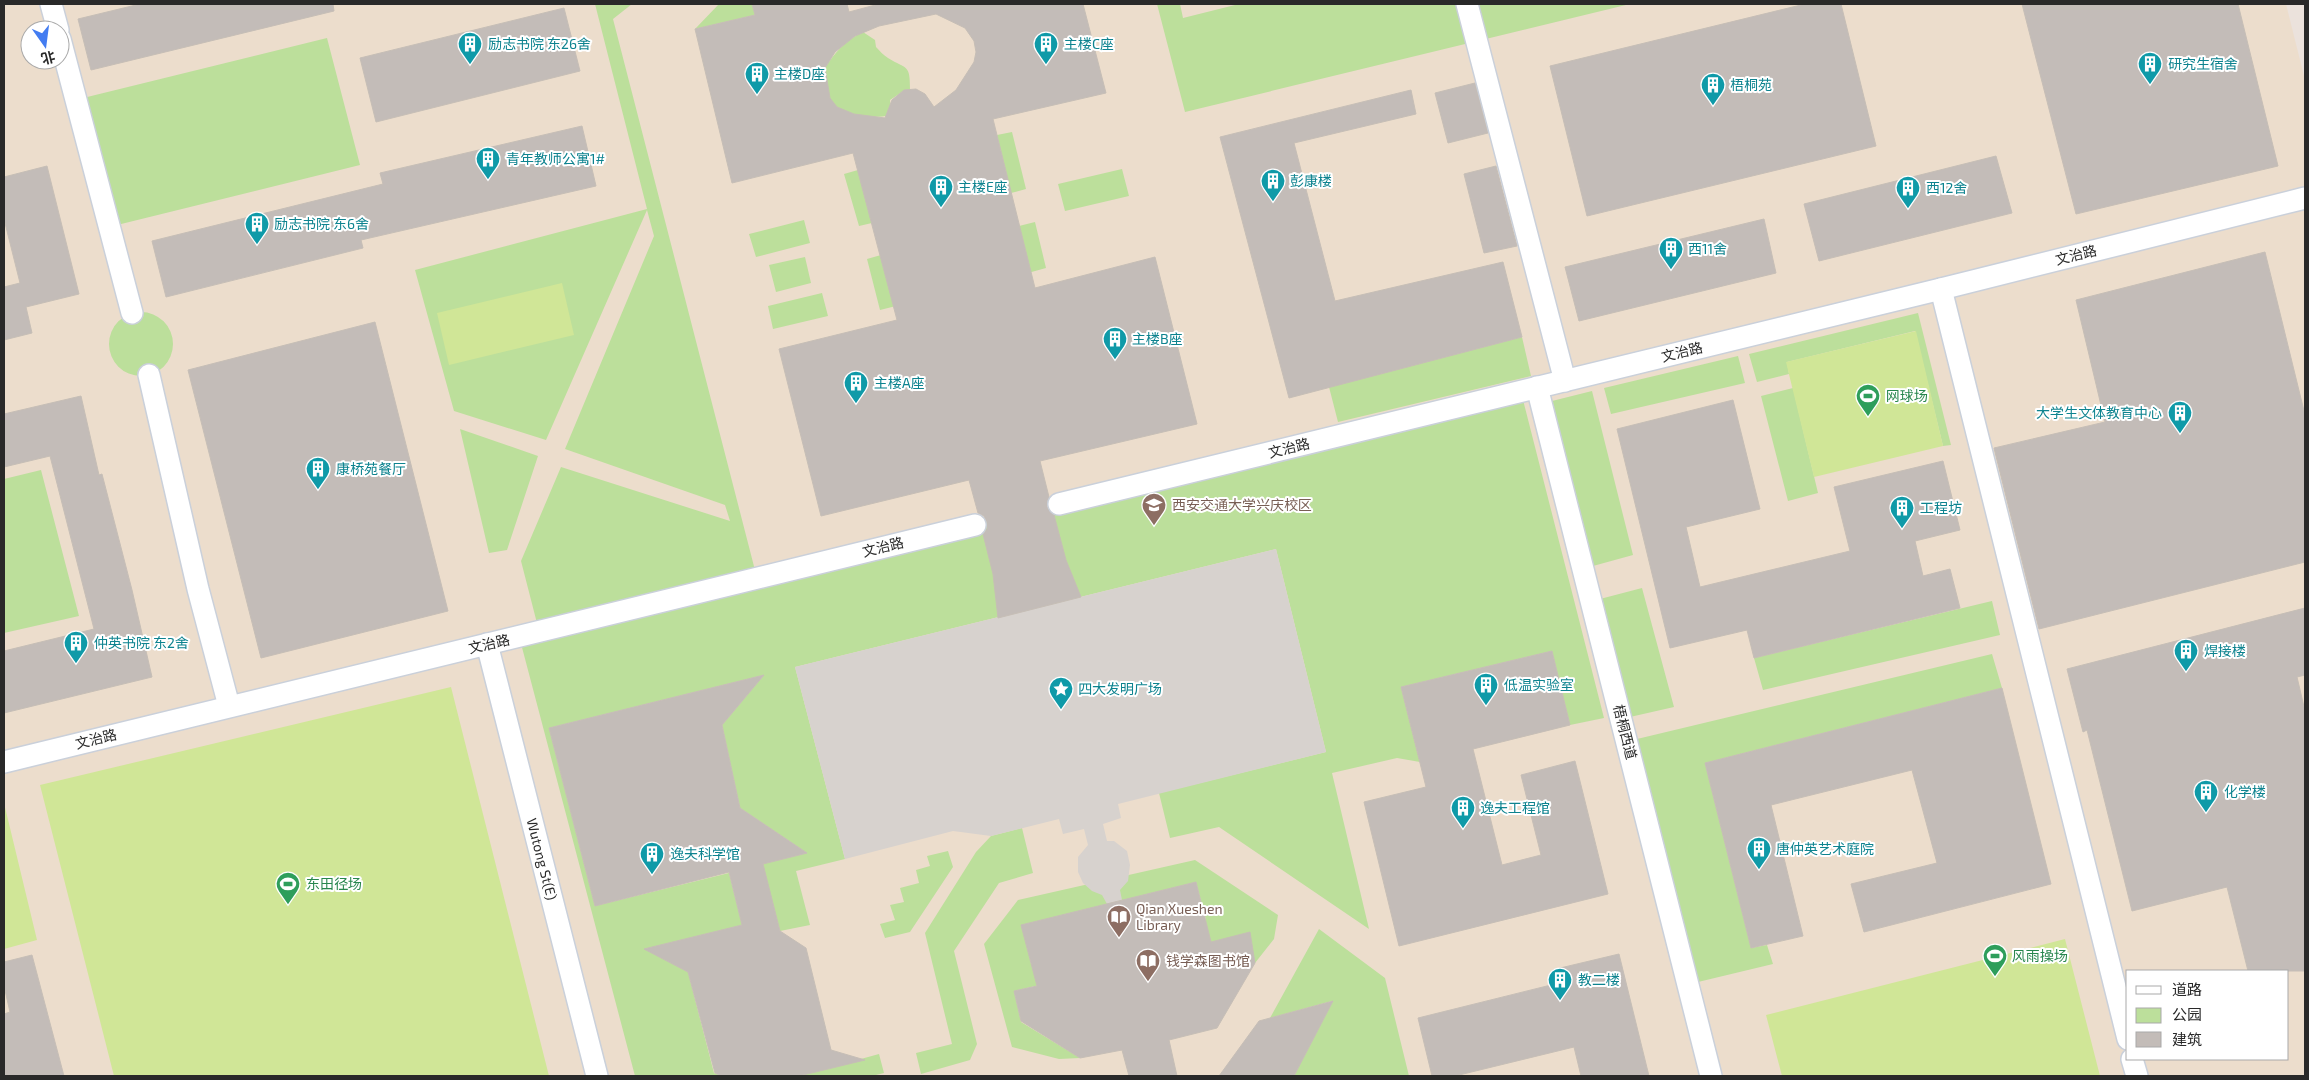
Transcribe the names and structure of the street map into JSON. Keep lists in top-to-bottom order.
{
  "streets": {
    "street": ["文治路", "梧桐西道", "Wutong St(E)"]
  },
  "crossings": [
    ["文治路", "梧桐西道"],
    ["文治路", "Wutong St(E)"]
  ],
  "places": {
    "building": [
      "励志书院 东26舍",
      "主楼C座",
      "研究生宿舍",
      "主楼D座",
      "梧桐苑",
      "青年教师公寓1#",
      "彭康楼",
      "主楼E座",
      "西12舍",
      "励志书院 东6舍",
      "西11舍",
      "主楼B座",
      "主楼A座",
      "大学生文体教育中心",
      "康桥苑餐厅",
      "工程坊",
      "仲英书院 东2舍",
      "焊接楼",
      "低温实验室",
      "化学楼",
      "逸夫工程馆",
      "唐仲英艺术庭院",
      "逸夫科学馆",
      "教二楼"
    ],
    "sports": ["网球场", "东田径场", "风雨操场"],
    "school or university": ["西安交通大学兴庆校区"],
    "place": ["四大发明广场"],
    "library": ["Qian Xueshen Library", "钱学森图书馆"]
  },
  "legend": ["道路", "公园", "建筑"],
  "north": "bottom"
}
